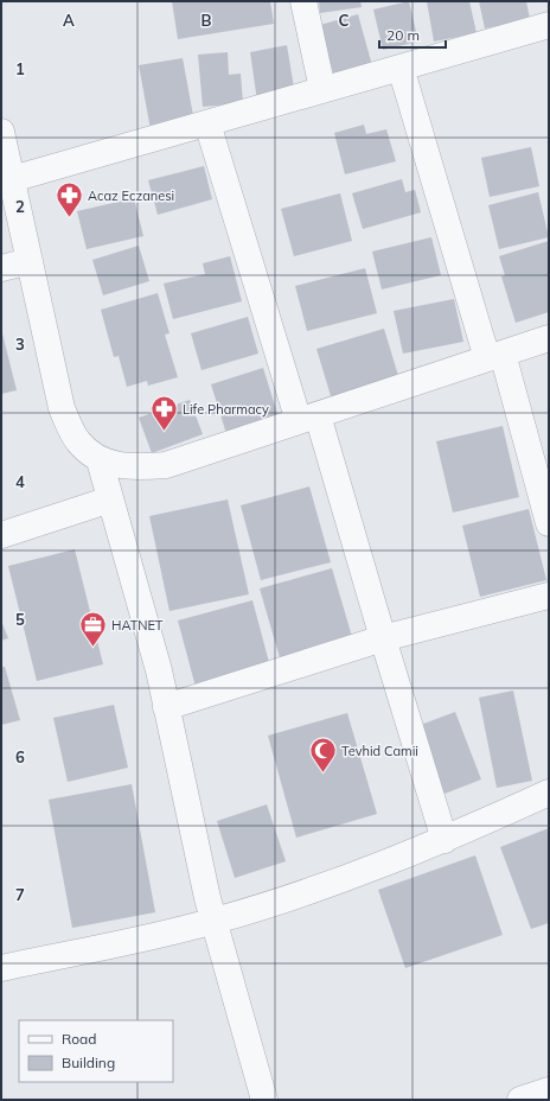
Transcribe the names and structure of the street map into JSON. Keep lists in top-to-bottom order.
{
  "places": {
    "pharmacy": ["Acaz Eczanesi", "Life Pharmacy"],
    "office": ["HATNET"],
    "mosque": ["Tevhid Camii"]
  },
  "legend": ["Road", "Building"],
  "scale_bar": "20 m",
  "grid": {
    "columns": ["A", "B", "C"],
    "rows": [
      "1",
      "2",
      "3",
      "4",
      "5",
      "6",
      "7"
    ]
  }
}
